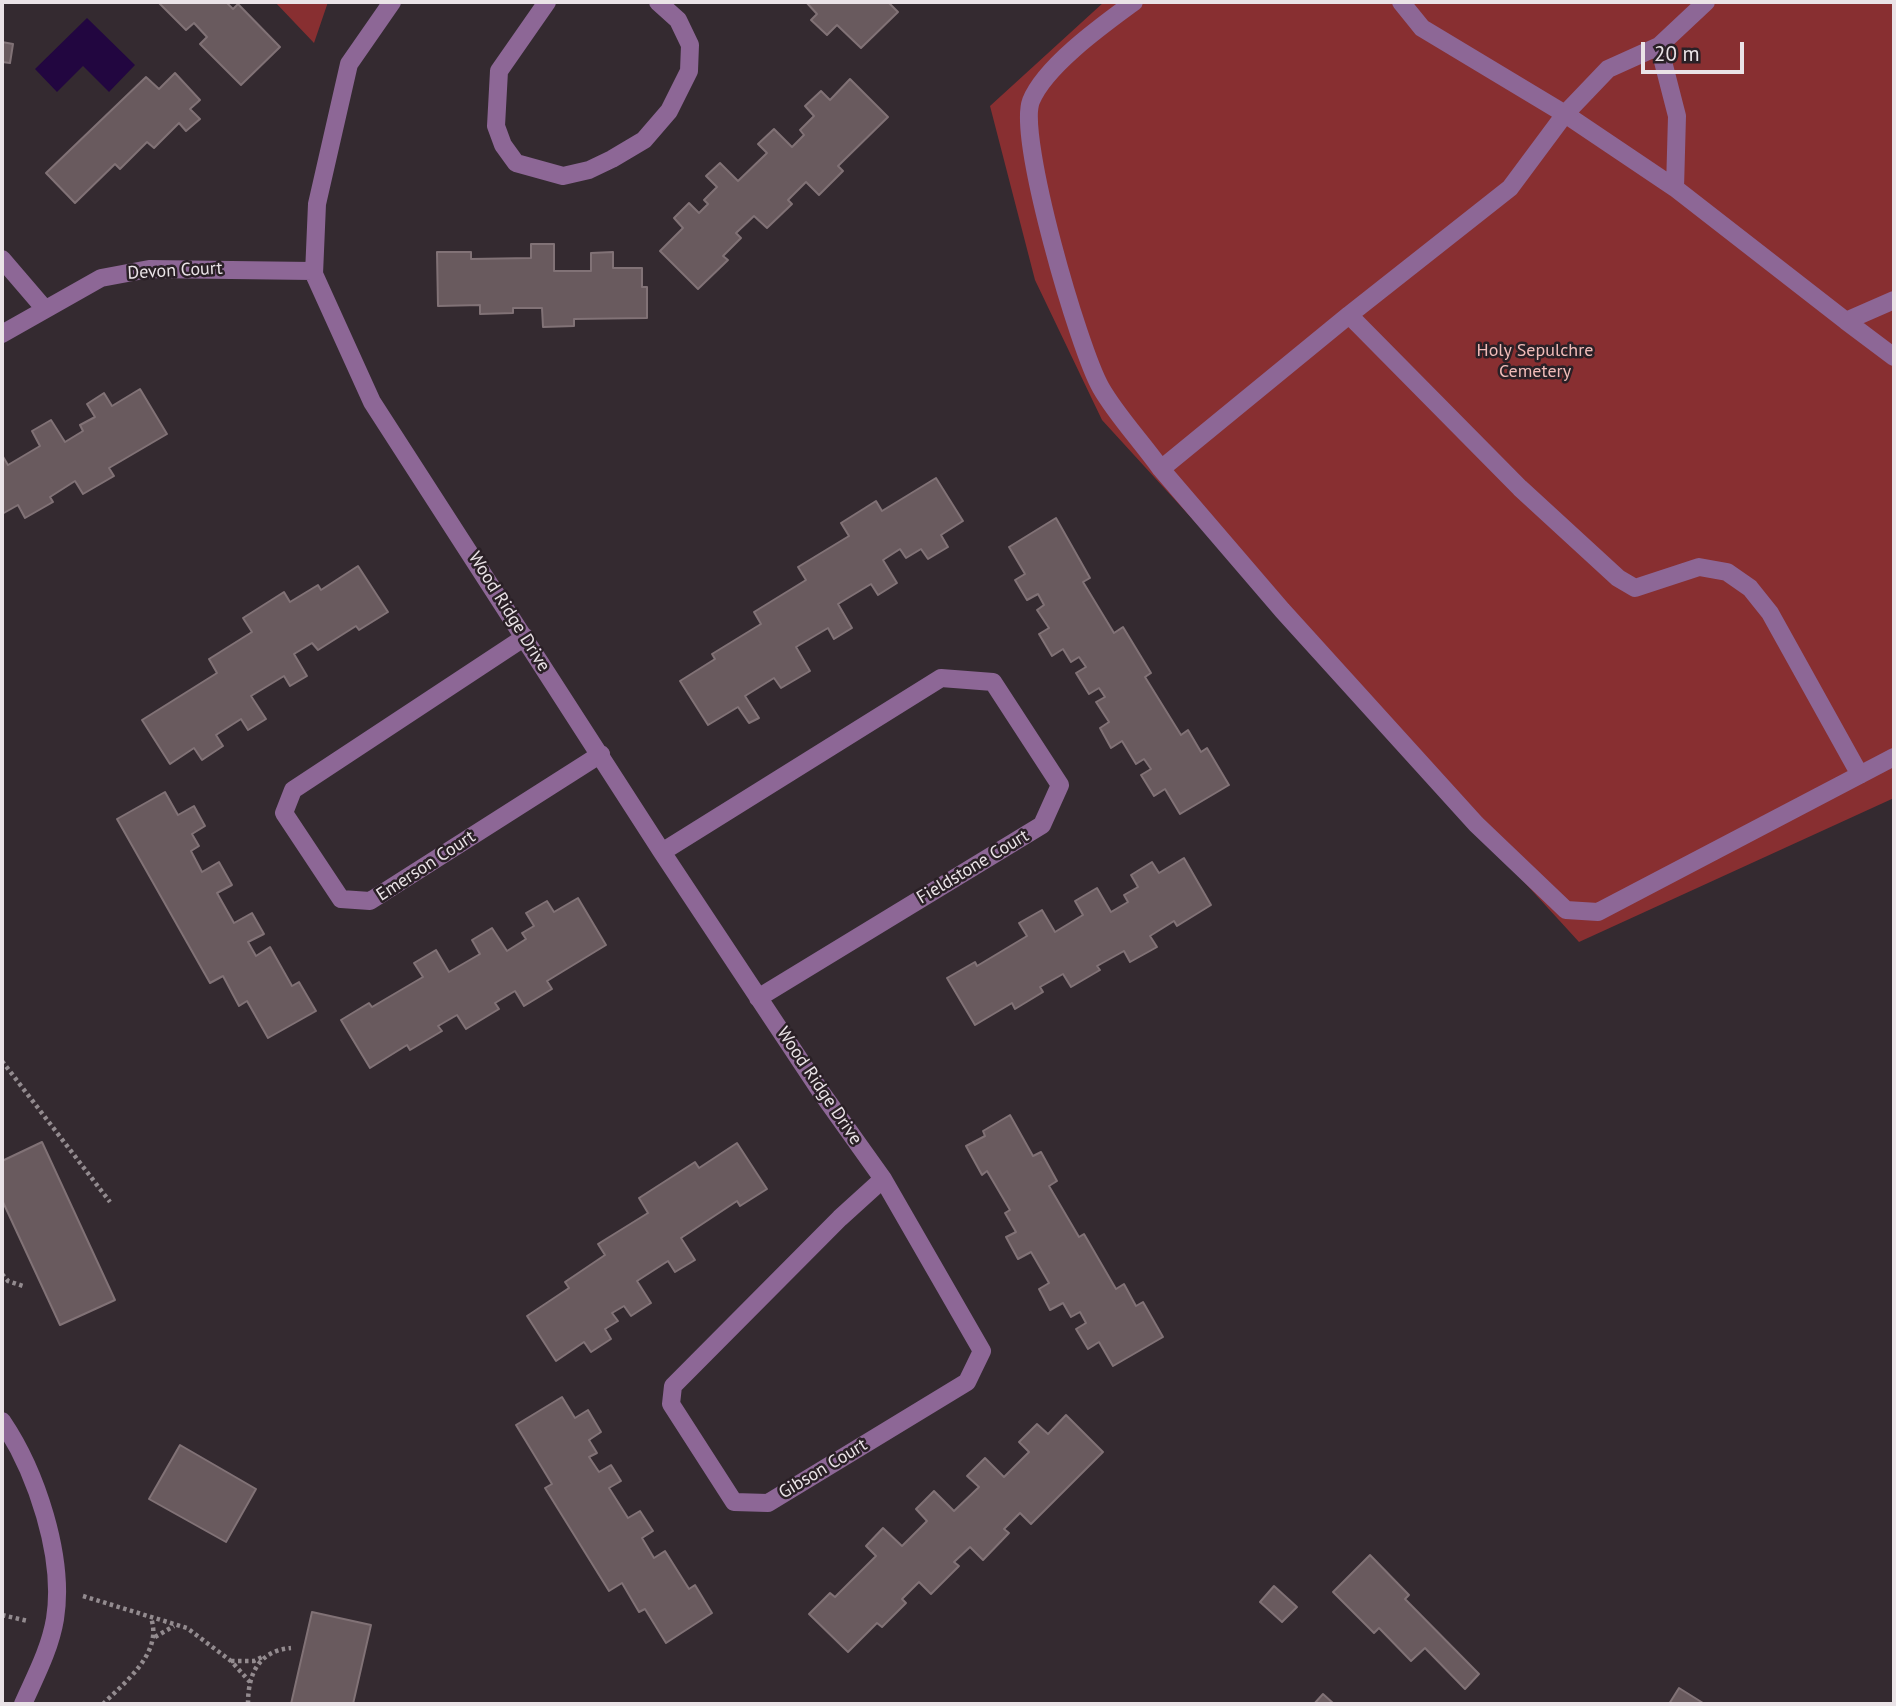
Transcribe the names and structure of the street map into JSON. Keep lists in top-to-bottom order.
{
  "streets": {
    "street": [
      "Devon Court",
      "Wood Ridge Drive",
      "Emerson Court",
      "Fieldstone Court",
      "Gibson Court"
    ]
  },
  "crossings": [
    ["Devon Court", "Wood Ridge Drive"],
    ["Wood Ridge Drive", "Emerson Court"],
    ["Wood Ridge Drive", "Fieldstone Court"],
    ["Wood Ridge Drive", "Gibson Court"]
  ],
  "parks": ["Holy Sepulchre Cemetery"],
  "scale_bar": "20 m"
}
